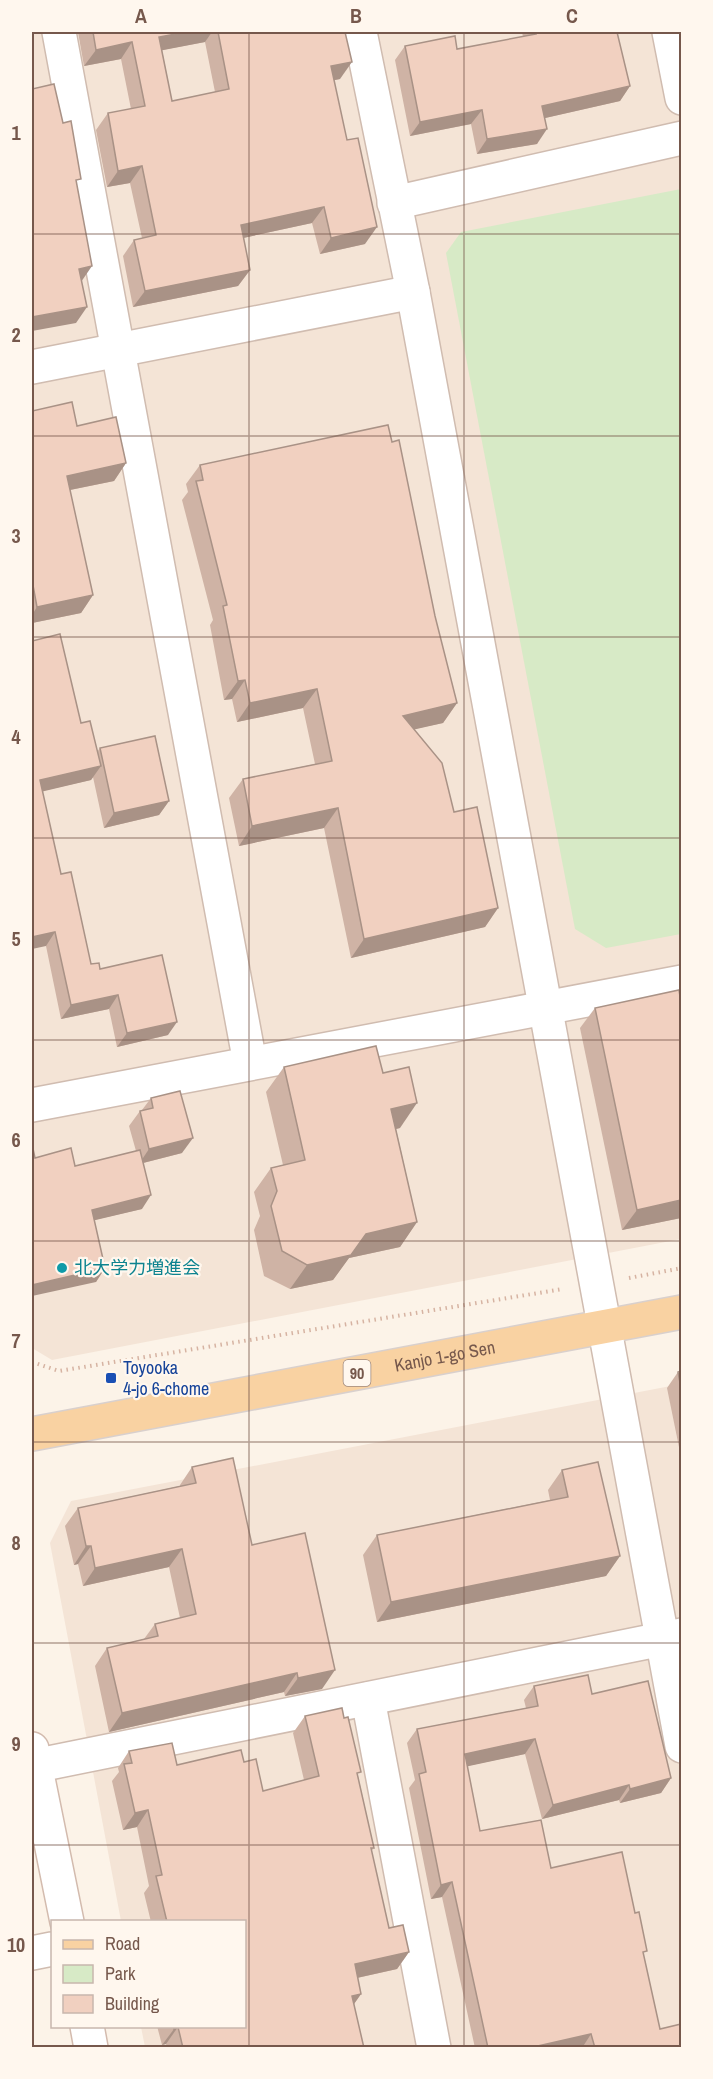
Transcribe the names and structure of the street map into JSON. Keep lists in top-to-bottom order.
{
  "streets": {
    "main road": ["Kanjo 1-go Sen", "90"]
  },
  "places": {
    "other": ["北大学力増進会"],
    "transit": ["Toyooka 4-jo 6-chome"]
  },
  "legend": ["Road", "Park", "Building"],
  "grid": {
    "columns": ["A", "B", "C"],
    "rows": [
      "1",
      "2",
      "3",
      "4",
      "5",
      "6",
      "7",
      "8",
      "9",
      "10"
    ]
  }
}
